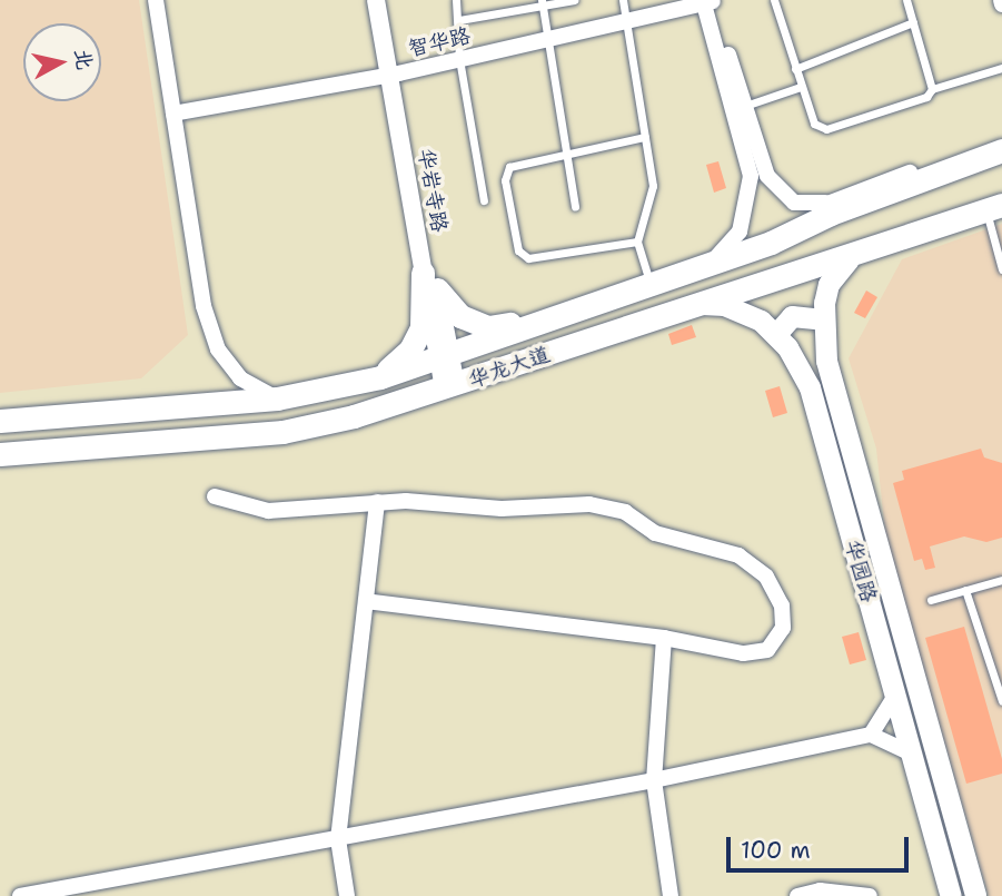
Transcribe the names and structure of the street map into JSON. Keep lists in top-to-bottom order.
{
  "streets": {
    "main road": ["华龙大道", "华园路"],
    "street": ["智华路", "华岩寺路"]
  },
  "crossings": [
    ["智华路", "华岩寺路"],
    ["华岩寺路", "华龙大道"],
    ["华龙大道", "华园路"]
  ],
  "scale_bar": "100 m",
  "north": "right"
}
